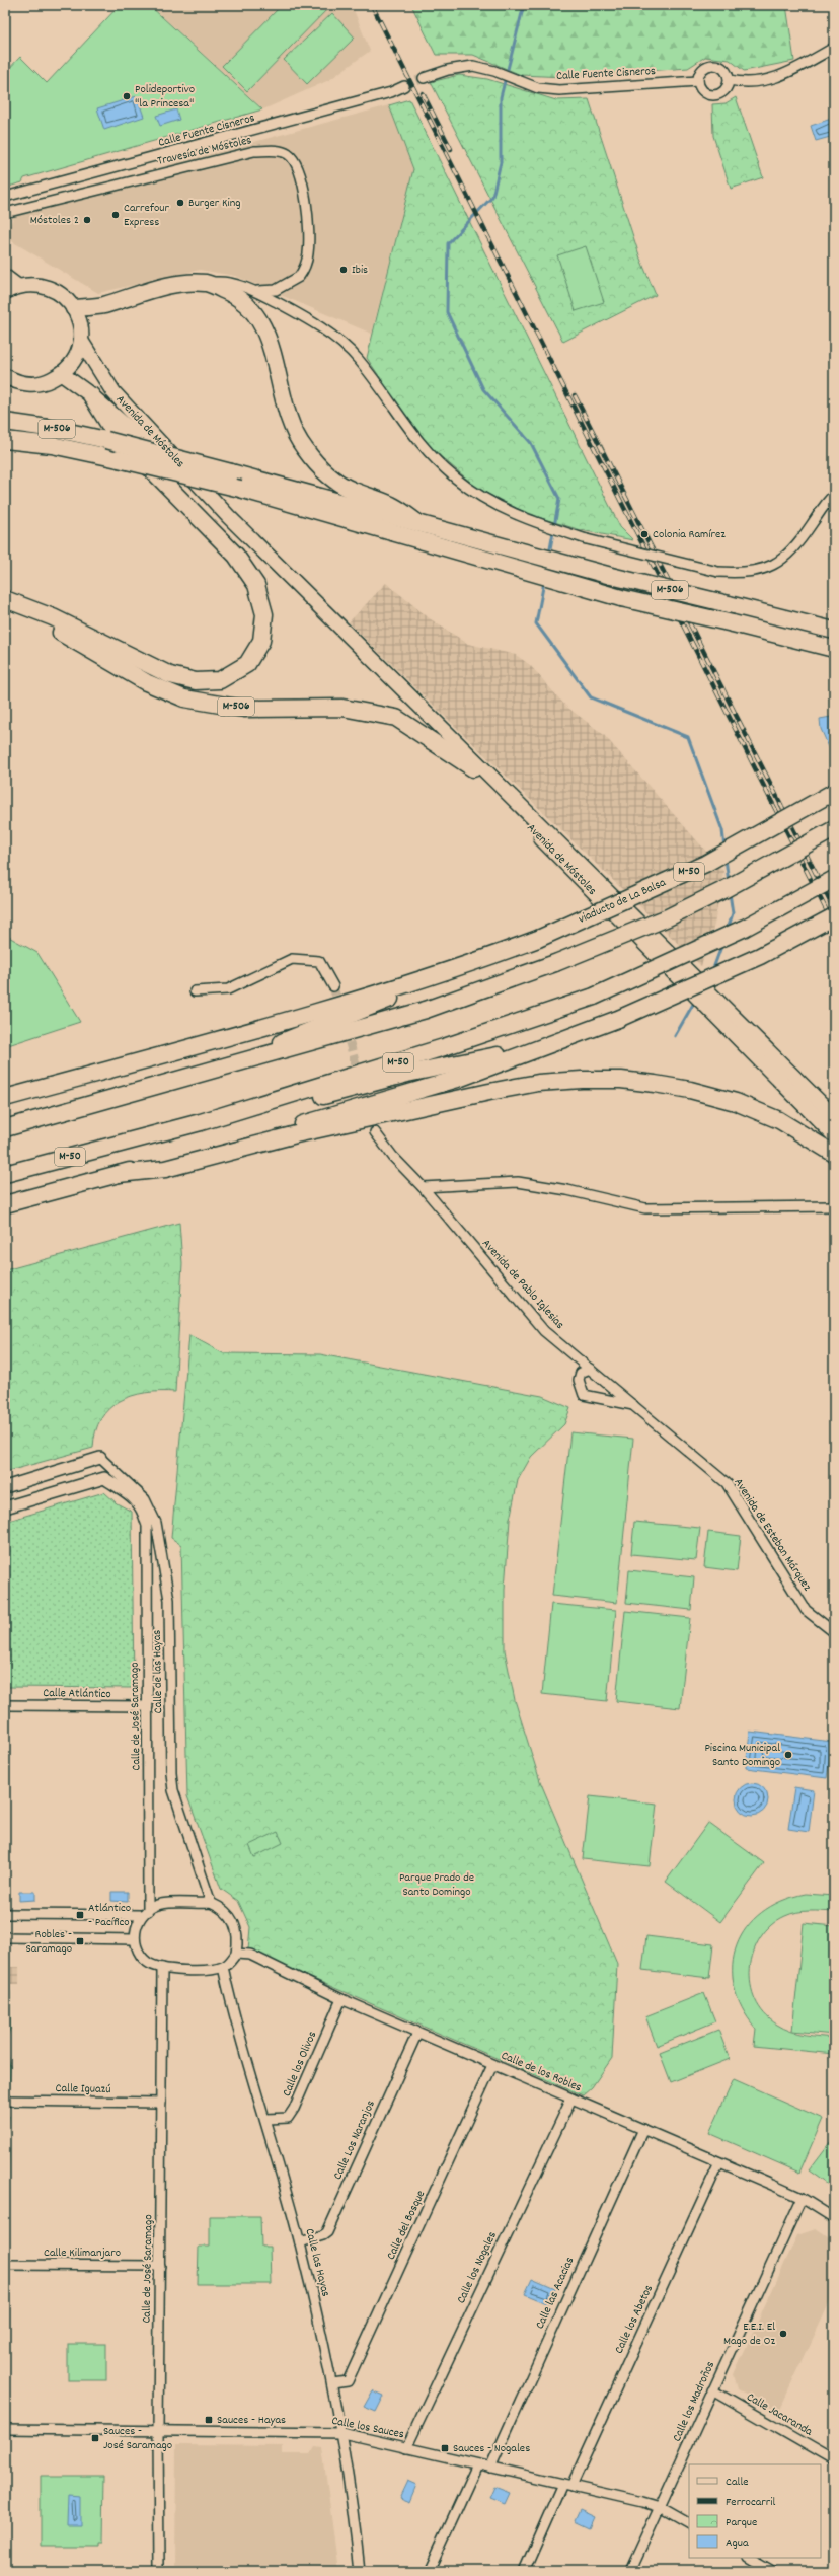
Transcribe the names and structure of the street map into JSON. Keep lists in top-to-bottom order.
{
  "streets": {
    "highway": ["M-506", "M-50", "viaducto de La Balsa"],
    "main road": ["Avenida de Móstoles"],
    "street": [
      "Calle Fuente Cisneros",
      "Travesía de Móstoles",
      "Avenida de Pablo Iglesias",
      "Avenida de Esteban Márquez",
      "Calle de las Hayas",
      "Calle Atlántico",
      "Calle de José Saramago",
      "Calle los Olivos",
      "Calle de los Robles",
      "Calle Iguazú",
      "Calle Los Naranjos",
      "Calle del Bosque",
      "Calle Kilimanjaro",
      "Calle las Hayas",
      "Calle los Nogales",
      "Calle las Acacias",
      "Calle los Abetos",
      "Calle los Madroños",
      "Calle Jacaranda",
      "Calle los Sauces"
    ]
  },
  "crossings": [
    ["M-506", "Avenida de Móstoles"],
    ["Avenida de Pablo Iglesias", "Avenida de Esteban Márquez"],
    ["Calle de las Hayas", "Calle de José Saramago"],
    ["Calle de las Hayas", "Calle de los Robles"],
    ["Calle de las Hayas", "Calle las Hayas"],
    ["Calle Atlántico", "Calle de José Saramago"],
    ["Calle de José Saramago", "Calle de los Robles"],
    ["Calle de José Saramago", "Calle Iguazú"],
    ["Calle de José Saramago", "Calle Kilimanjaro"],
    ["Calle de José Saramago", "Calle las Hayas"],
    ["Calle de José Saramago", "Calle los Sauces"],
    ["Calle los Olivos", "Calle de los Robles"],
    ["Calle los Olivos", "Calle las Hayas"],
    ["Calle de los Robles", "Calle Los Naranjos"],
    ["Calle de los Robles", "Calle del Bosque"],
    ["Calle de los Robles", "Calle las Hayas"],
    ["Calle de los Robles", "Calle los Nogales"],
    ["Calle de los Robles", "Calle las Acacias"],
    ["Calle de los Robles", "Calle los Abetos"],
    ["Calle de los Robles", "Calle los Madroños"],
    ["Calle Los Naranjos", "Calle las Hayas"],
    ["Calle del Bosque", "Calle las Hayas"],
    ["Calle las Hayas", "Calle los Sauces"],
    ["Calle los Nogales", "Calle los Sauces"],
    ["Calle las Acacias", "Calle los Sauces"],
    ["Calle los Abetos", "Calle los Sauces"],
    ["Calle los Madroños", "Calle Jacaranda"],
    ["Calle los Madroños", "Calle los Sauces"]
  ],
  "parks": ["Parque Prado de Santo Domingo"],
  "places": {
    "other": [
      "Polideportivo \"la Princesa\"",
      "Burger King",
      "Carrefour Express",
      "Móstoles 2",
      "Ibis",
      "Colonia Ramírez",
      "Piscina Municipal Santo Domingo",
      "E.E.I. El Mago de Oz"
    ],
    "transit": [
      "Atlántico - Pacífico",
      "Robles - Saramago",
      "Sauces - Hayas",
      "Sauces - José Saramago",
      "Sauces - Nogales"
    ]
  },
  "legend": [
    "Calle",
    "Ferrocarril",
    "Parque",
    "Agua"
  ]
}
